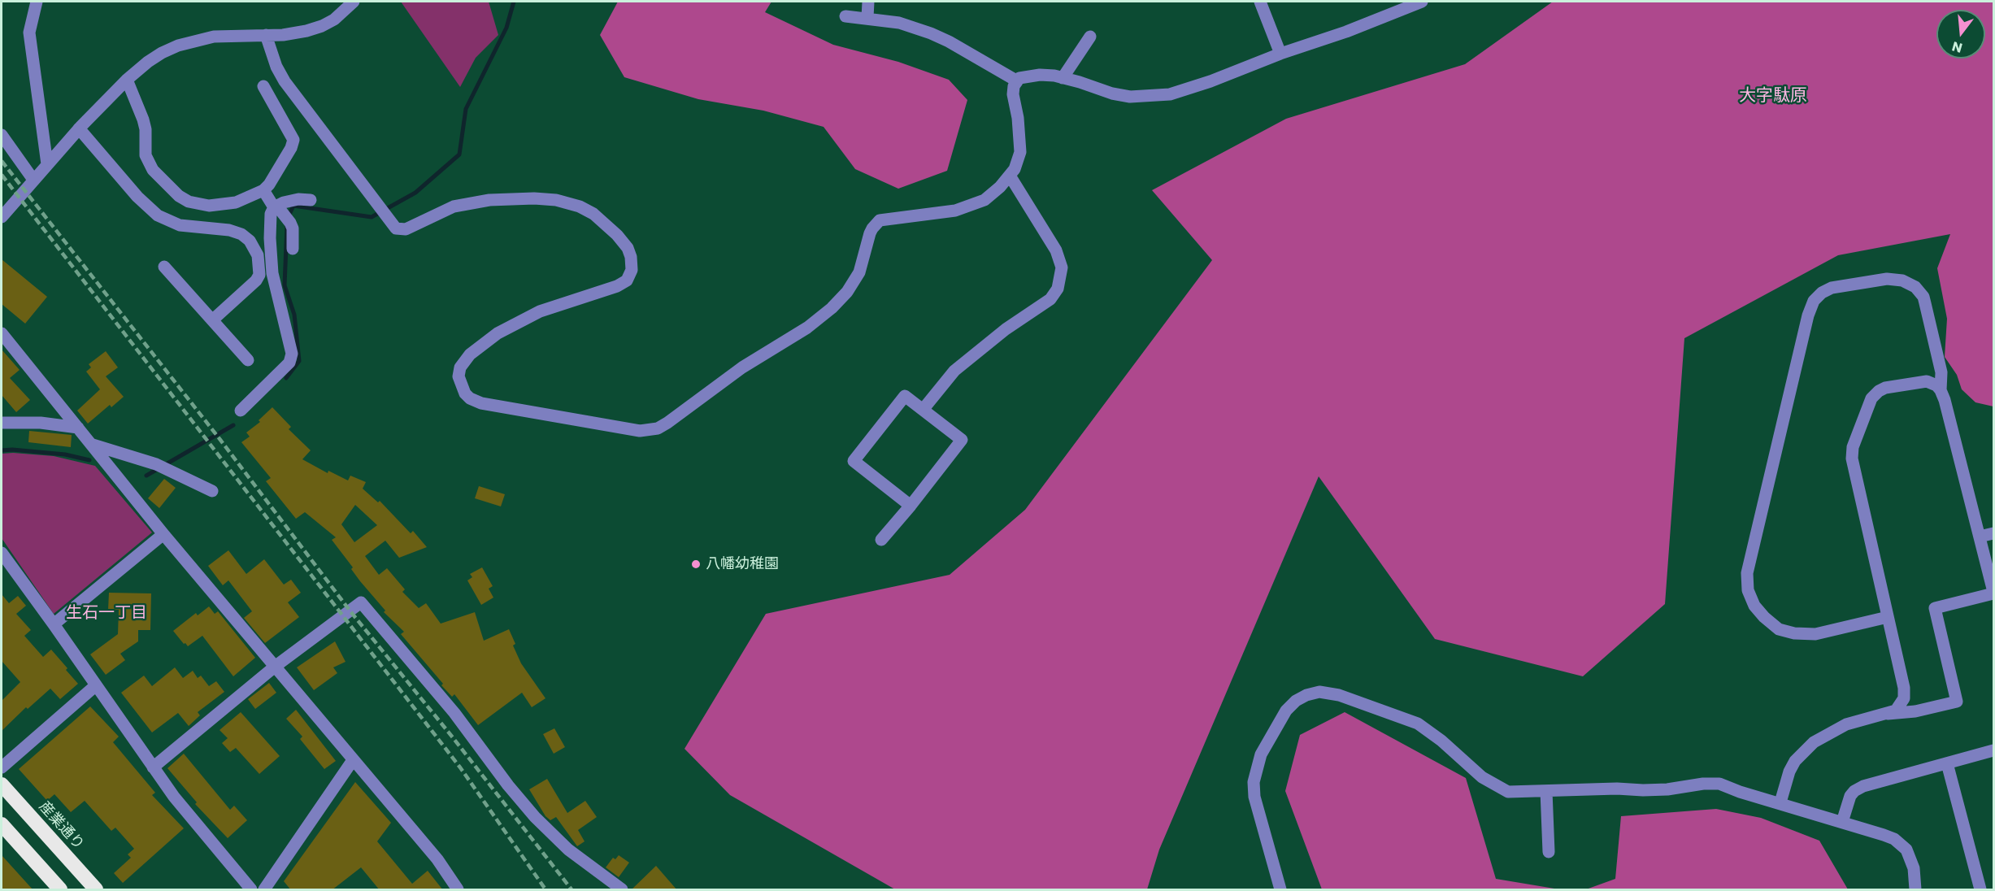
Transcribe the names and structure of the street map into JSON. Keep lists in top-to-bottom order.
{
  "streets": {
    "highway": ["産業通り"]
  },
  "districts": ["大字駄原", "生石一丁目"],
  "places": ["八幡幼稚園"],
  "north": "bottom"
}
